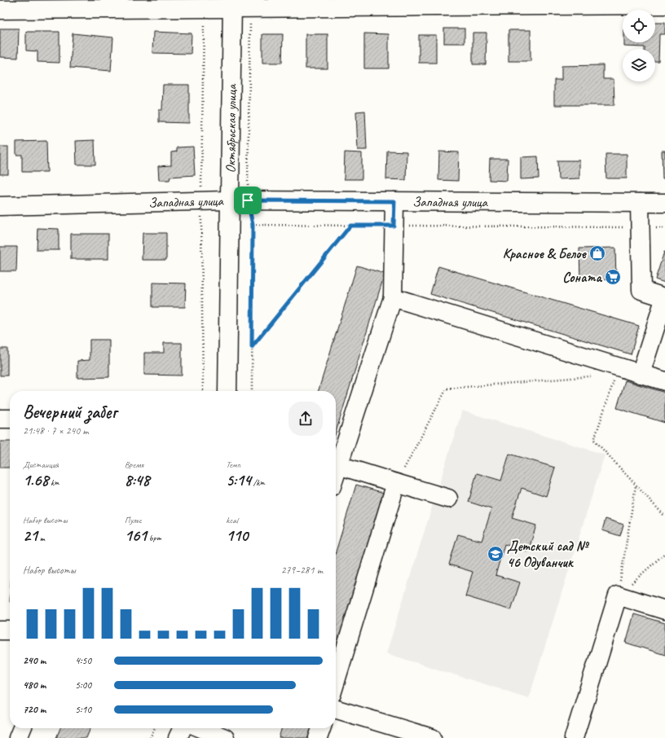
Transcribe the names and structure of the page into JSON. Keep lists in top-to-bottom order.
{
  "streets": {
    "street": ["Октябрьская улица", "Западная улица"]
  },
  "crossings": [
    ["Октябрьская улица", "Западная улица"]
  ],
  "places": {
    "shop": ["Красное & Белое"],
    "supermarket": ["Соната"],
    "school or university": ["Детский сад № 46 Одуванчик"]
  },
  "page": {
    "heading": ["Вечерний забег", "21:48 · 7 × 240 m"],
    "stats": [
      ["Дистанция", "1.68 km"],
      ["Время", "8:48"],
      ["Темп", "5:14 /km"],
      ["Набор высоты", "21 m"],
      ["Пульс", "161 bpm"],
      ["kcal", "110"]
    ],
    "chart": ["Набор высоты", "279–281 m"],
    "list": [
      {
        "name": "240 m",
        "note": "4:50"
      },
      {
        "name": "480 m",
        "note": "5:00"
      },
      {
        "name": "720 m",
        "note": "5:10"
      }
    ]
  }
}
